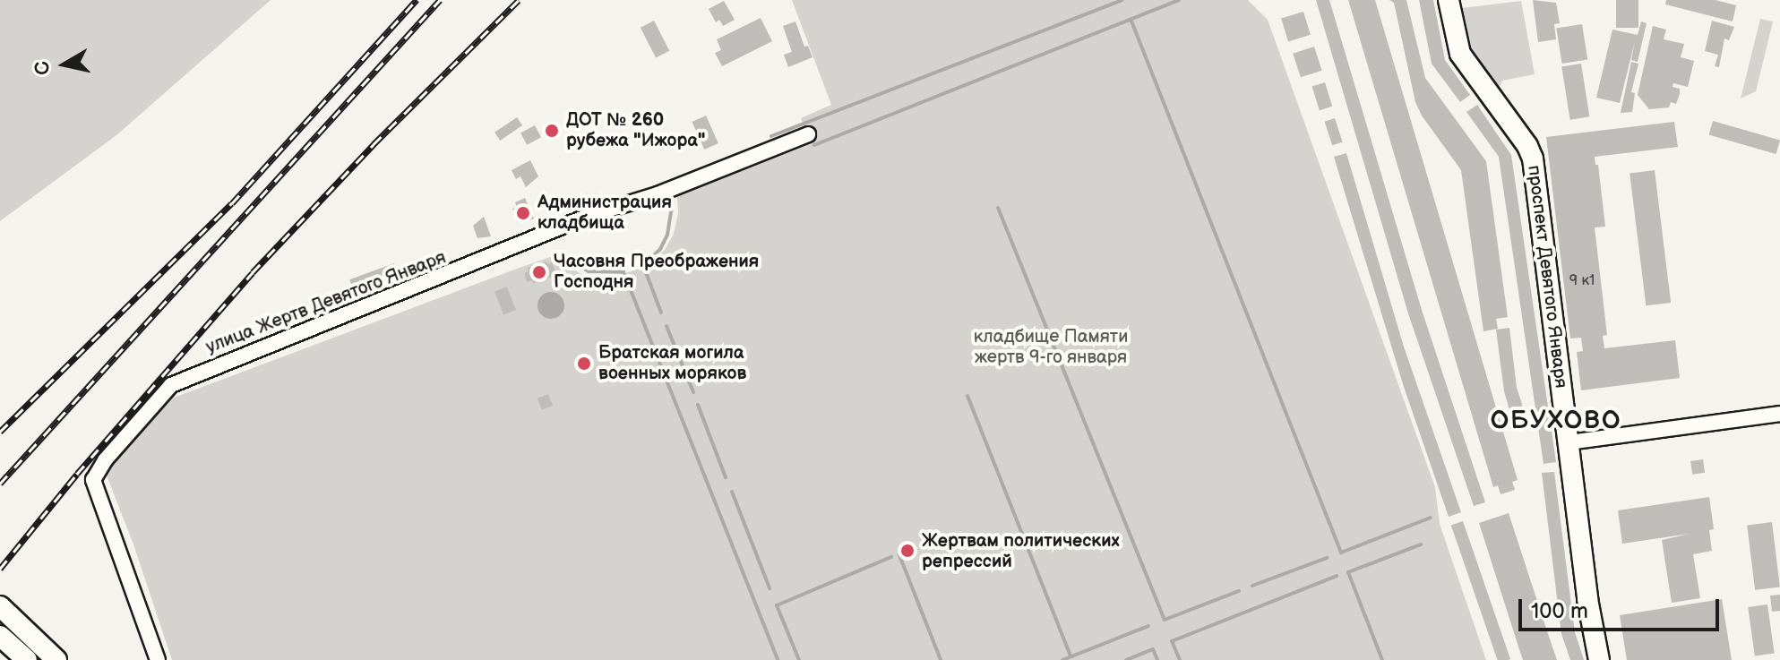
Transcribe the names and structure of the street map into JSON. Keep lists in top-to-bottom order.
{
  "streets": {
    "street": ["проспект Девятого Января", "улица Жертв Девятого Января"]
  },
  "districts": ["ОБУХОВО"],
  "parks": ["кладбище Памяти жертв 9-го января"],
  "places": [
    "ДОТ № 260 рубежа \"Ижора\"",
    "Администрация кладбища",
    "Часовня Преображения Господня",
    "Братская могила военных моряков",
    "Жертвам политических репрессий"
  ],
  "house_numbers": ["9 к1"],
  "scale_bar": "100 m",
  "north": "left"
}
